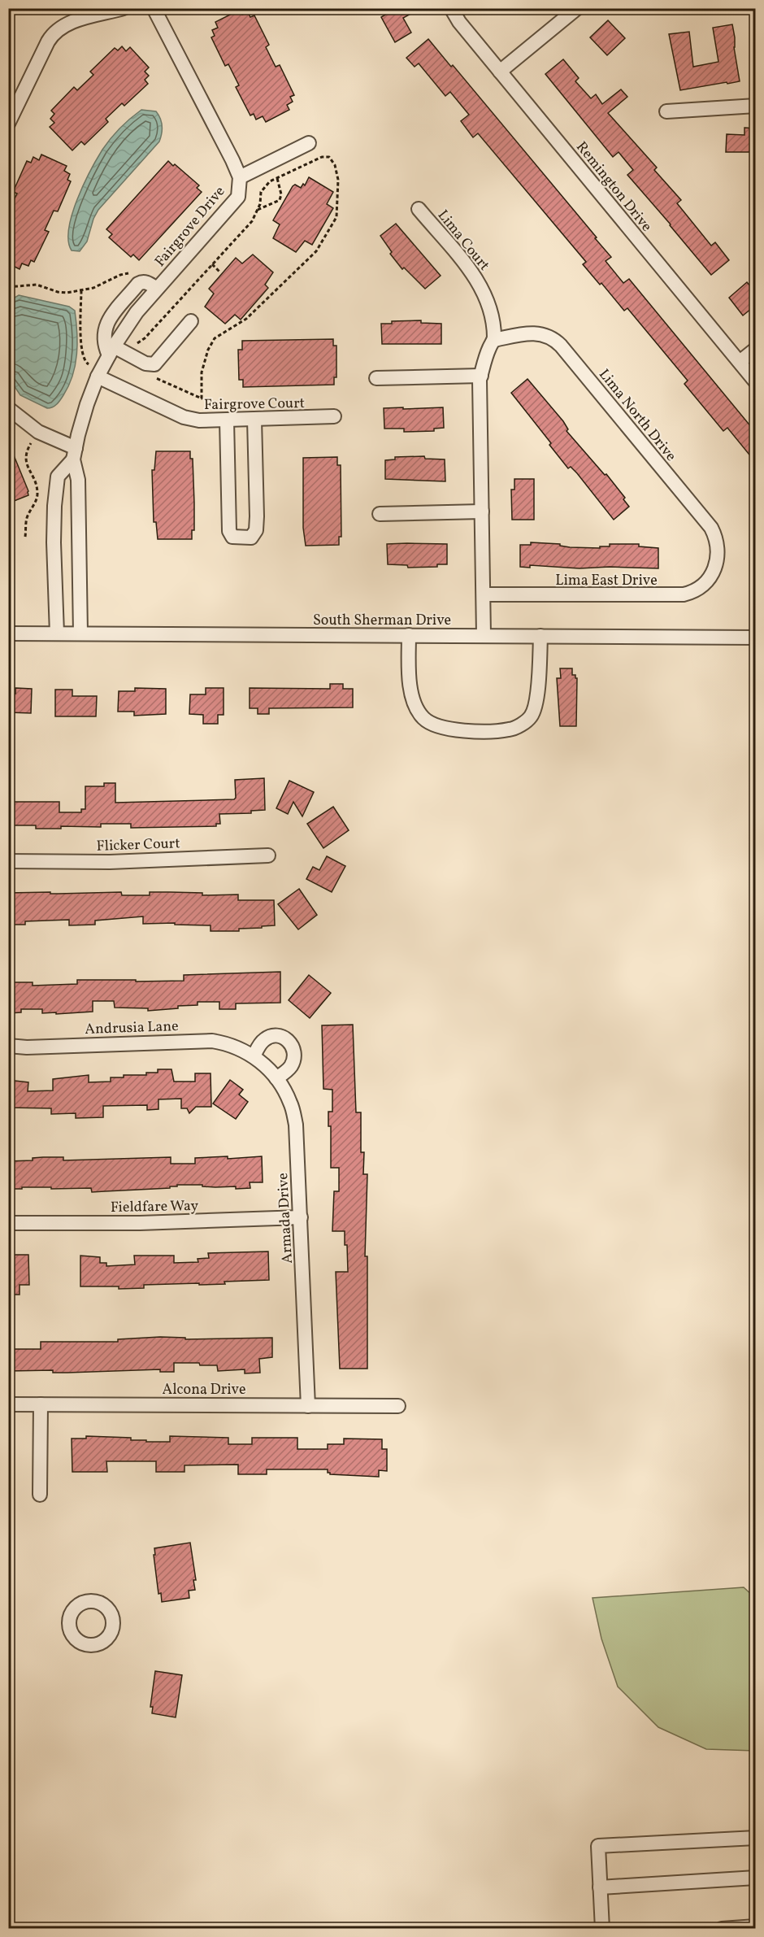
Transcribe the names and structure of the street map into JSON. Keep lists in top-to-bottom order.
{
  "streets": {
    "street": [
      "Remington Drive",
      "Fairgrove Drive",
      "Lima Court",
      "Fairgrove Court",
      "Lima North Drive",
      "Lima East Drive",
      "South Sherman Drive",
      "Flicker Court",
      "Andrusia Lane",
      "Fieldfare Way",
      "Armada Drive",
      "Alcona Drive"
    ]
  },
  "crossings": [
    ["Fairgrove Drive", "Fairgrove Court"],
    ["Fairgrove Drive", "South Sherman Drive"],
    ["Lima Court", "Lima North Drive"],
    ["Lima North Drive", "Lima East Drive"],
    ["Andrusia Lane", "Armada Drive"],
    ["Fieldfare Way", "Armada Drive"],
    ["Armada Drive", "Alcona Drive"]
  ]
}
